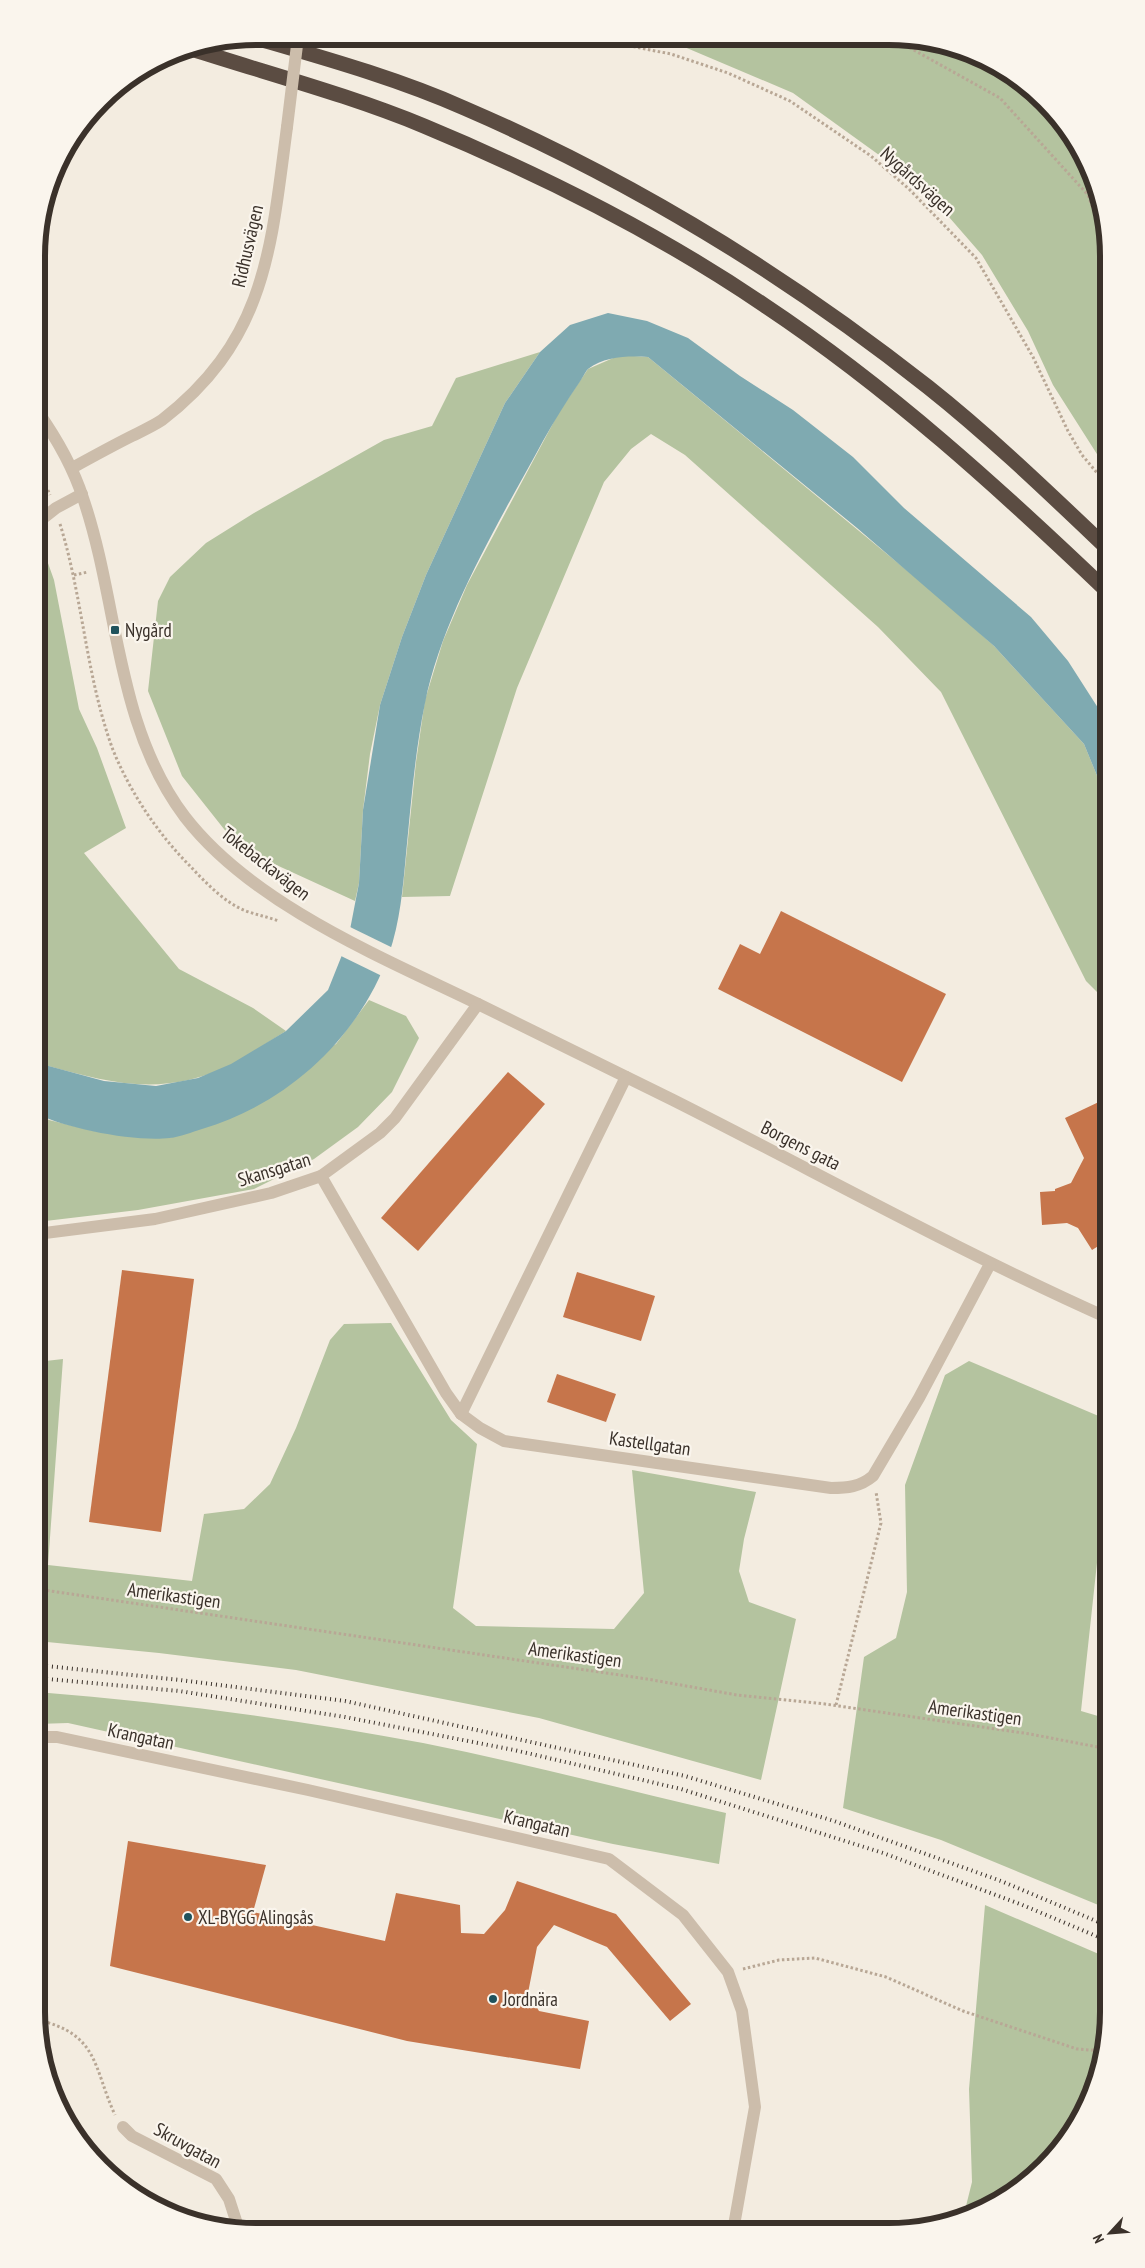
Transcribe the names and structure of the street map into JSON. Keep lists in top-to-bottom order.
{
  "streets": {
    "street": [
      "Ridhusvägen",
      "Tokebackavägen",
      "Borgens gata",
      "Skansgatan",
      "Kastellgatan",
      "Krangatan",
      "Skruvgatan"
    ],
    "path": ["Nygårdsvägen", "Amerikastigen"]
  },
  "crossings": [
    ["Ridhusvägen", "Tokebackavägen"],
    ["Tokebackavägen", "Borgens gata"],
    ["Tokebackavägen", "Skansgatan"],
    ["Borgens gata", "Skansgatan"],
    ["Skansgatan", "Kastellgatan"]
  ],
  "places": {
    "transit": ["Nygård"],
    "other": ["XL-BYGG Alingsås", "Jordnära"]
  },
  "north": "bottom left"
}
